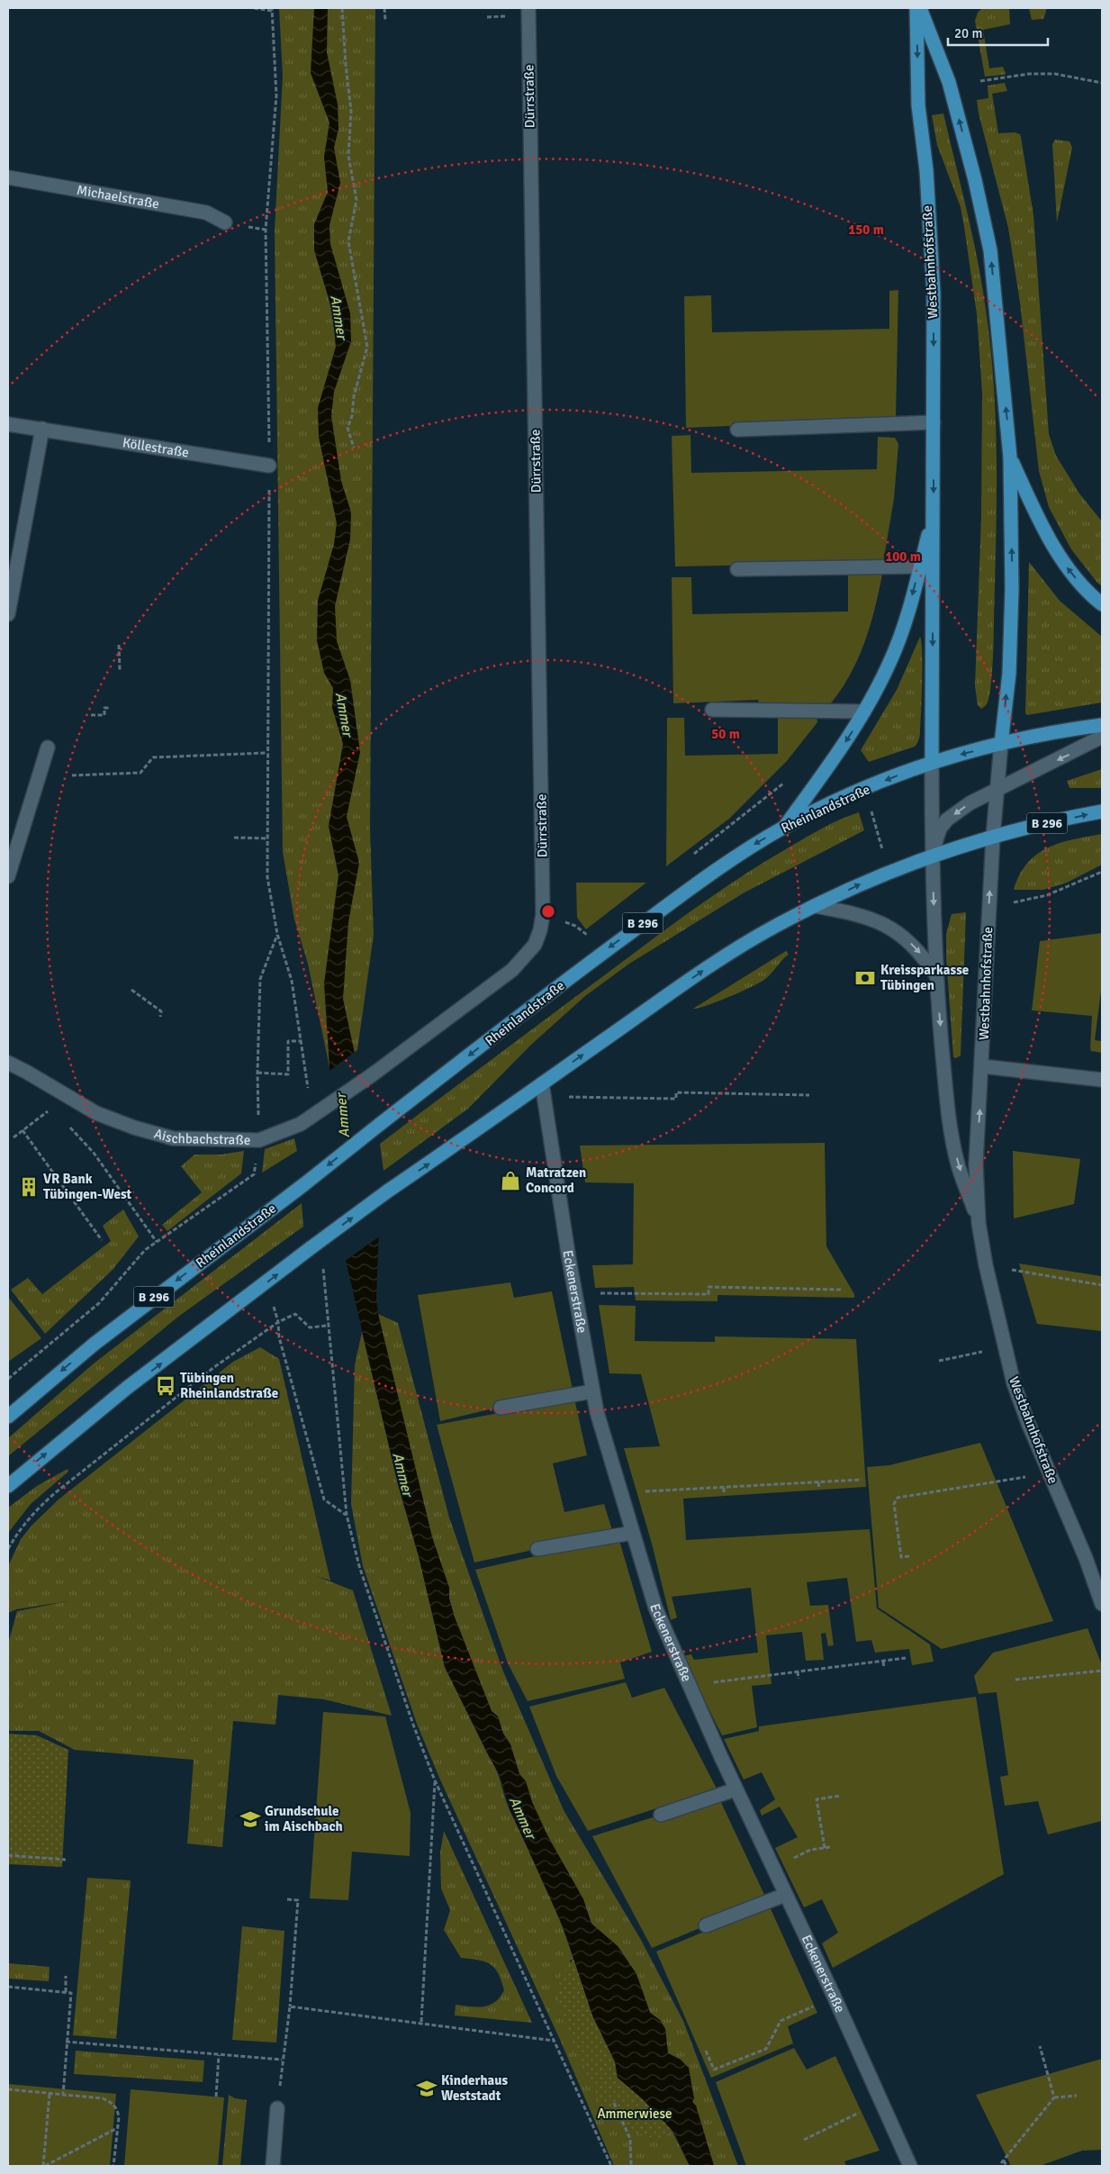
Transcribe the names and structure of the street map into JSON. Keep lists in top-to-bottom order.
{
  "streets": {
    "main road": ["Westbahnhofstraße", "Rheinlandstraße", "B 296"],
    "street": [
      "Dürrstraße",
      "Michaelstraße",
      "Köllestraße",
      "Aischbachstraße",
      "Eckenerstraße"
    ]
  },
  "crossings": [
    ["Dürrstraße", "Aischbachstraße"],
    ["Westbahnhofstraße", "Rheinlandstraße"],
    ["Westbahnhofstraße", "B 296"],
    ["Rheinlandstraße", "B 296"],
    ["B 296", "Eckenerstraße"]
  ],
  "water": ["Ammer"],
  "parks": ["Ammerwiese"],
  "places": {
    "bank": ["Kreissparkasse Tübingen"],
    "shop": ["Matratzen Concord"],
    "building": ["VR Bank Tübingen-West"],
    "bus stop": ["Tübingen Rheinlandstraße"],
    "school or university": ["Grundschule im Aischbach", "Kinderhaus Weststadt"]
  },
  "scale_bar": "20 m",
  "rings": ["150 m", "100 m", "50 m"]
}
